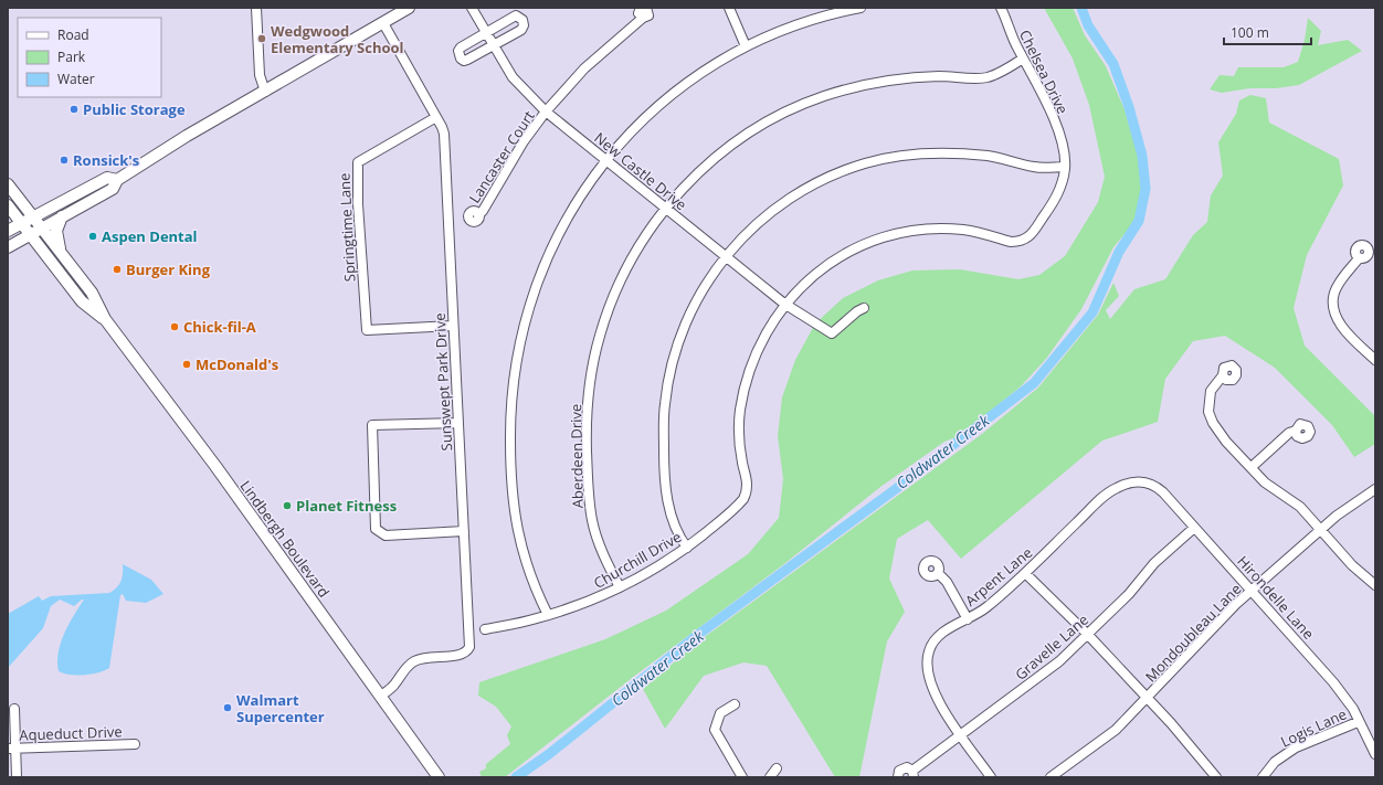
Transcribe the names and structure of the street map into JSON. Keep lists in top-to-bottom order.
{
  "streets": {
    "main road": ["Lindbergh Boulevard"],
    "street": [
      "Chelsea Drive",
      "Lancaster Court",
      "New Castle Drive",
      "Springtime Lane",
      "Sunswept Park Drive",
      "Aberdeen Drive",
      "Churchill Drive",
      "Arpent Lane",
      "Hirondelle Lane",
      "Mondoubleau Lane",
      "Gravelle Lane",
      "Logis Lane",
      "Aqueduct Drive"
    ]
  },
  "crossings": [
    ["Chelsea Drive", "Aberdeen Drive"],
    ["Chelsea Drive", "Churchill Drive"],
    ["Lancaster Court", "New Castle Drive"],
    ["New Castle Drive", "Aberdeen Drive"],
    ["New Castle Drive", "Churchill Drive"],
    ["Springtime Lane", "Sunswept Park Drive"],
    ["Sunswept Park Drive", "Lindbergh Boulevard"],
    ["Aberdeen Drive", "Churchill Drive"],
    ["Arpent Lane", "Hirondelle Lane"],
    ["Arpent Lane", "Gravelle Lane"],
    ["Hirondelle Lane", "Mondoubleau Lane"],
    ["Hirondelle Lane", "Gravelle Lane"],
    ["Hirondelle Lane", "Logis Lane"]
  ],
  "water": ["Coldwater Creek"],
  "places": [
    "Wedgwood Elementary School",
    "Public Storage",
    "Ronsick's",
    "Aspen Dental",
    "Burger King",
    "Chick-fil-A",
    "McDonald's",
    "Planet Fitness",
    "Walmart Supercenter"
  ],
  "legend": ["Road", "Park", "Water"],
  "scale_bar": "100 m"
}
